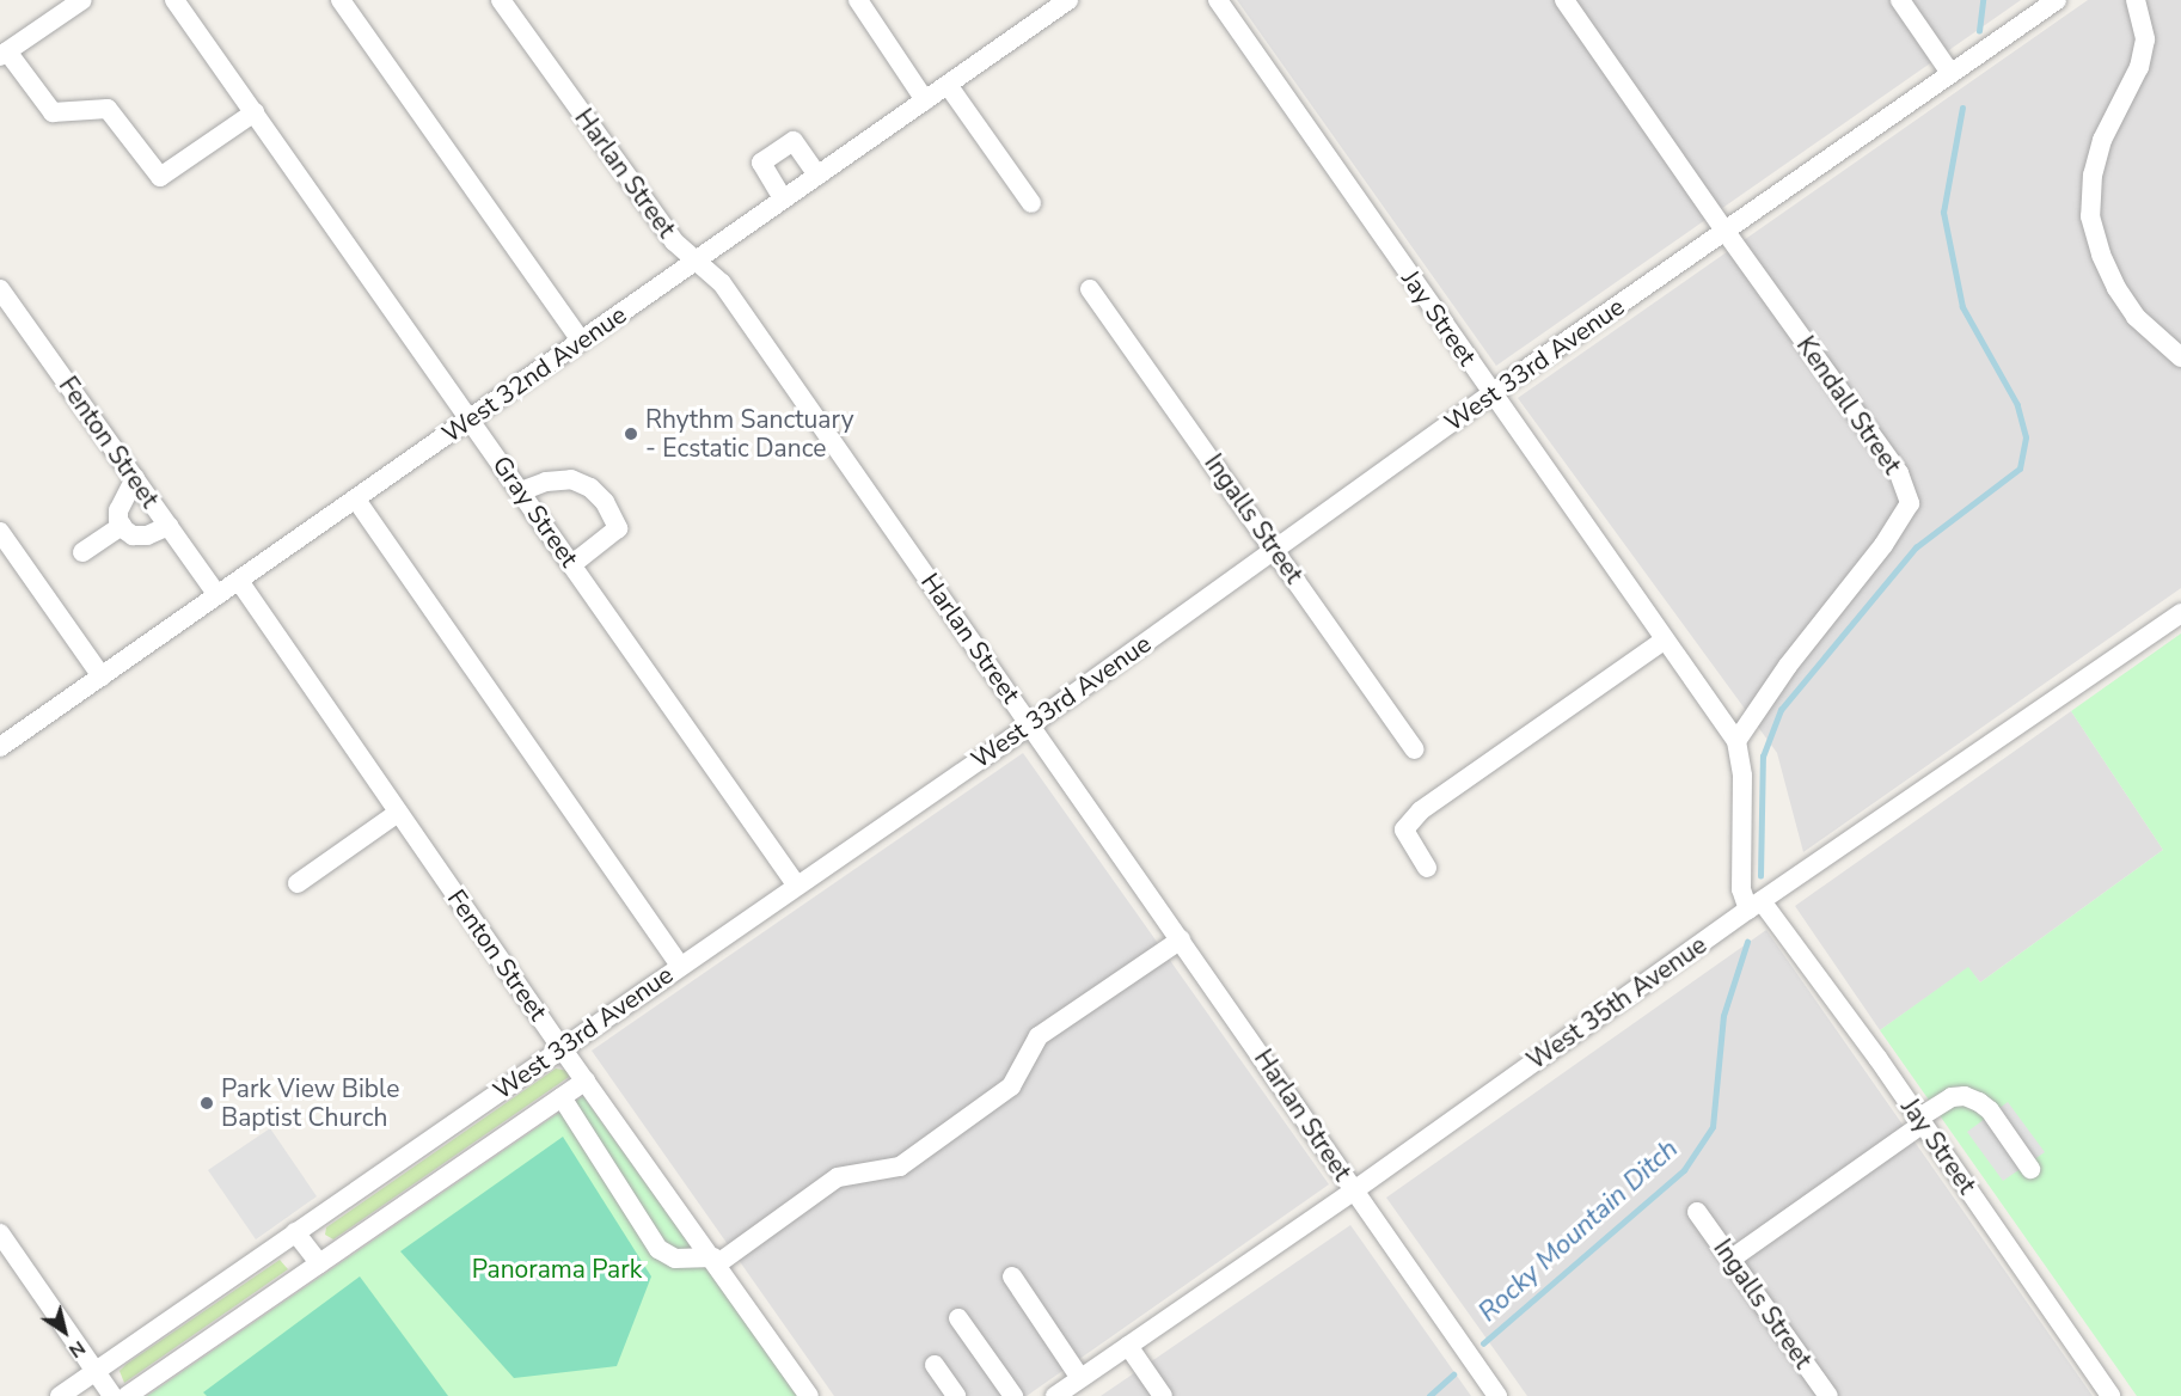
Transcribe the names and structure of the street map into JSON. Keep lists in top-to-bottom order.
{
  "streets": {
    "street": [
      "Harlan Street",
      "Jay Street",
      "West 33rd Avenue",
      "West 32nd Avenue",
      "Kendall Street",
      "Fenton Street",
      "Gray Street",
      "Ingalls Street",
      "West 35th Avenue"
    ]
  },
  "crossings": [
    ["Harlan Street", "West 33rd Avenue"],
    ["Harlan Street", "West 32nd Avenue"],
    ["Harlan Street", "West 35th Avenue"],
    ["Jay Street", "West 33rd Avenue"],
    ["Jay Street", "Kendall Street"],
    ["Jay Street", "West 35th Avenue"],
    ["West 33rd Avenue", "Kendall Street"],
    ["West 33rd Avenue", "Fenton Street"],
    ["West 33rd Avenue", "Gray Street"],
    ["West 33rd Avenue", "Ingalls Street"],
    ["West 32nd Avenue", "Fenton Street"],
    ["West 32nd Avenue", "Gray Street"]
  ],
  "water": ["Rocky Mountain Ditch"],
  "parks": ["Panorama Park"],
  "places": ["Rhythm Sanctuary - Ecstatic Dance", "Park View Bible Baptist Church"],
  "north": "bottom right"
}
